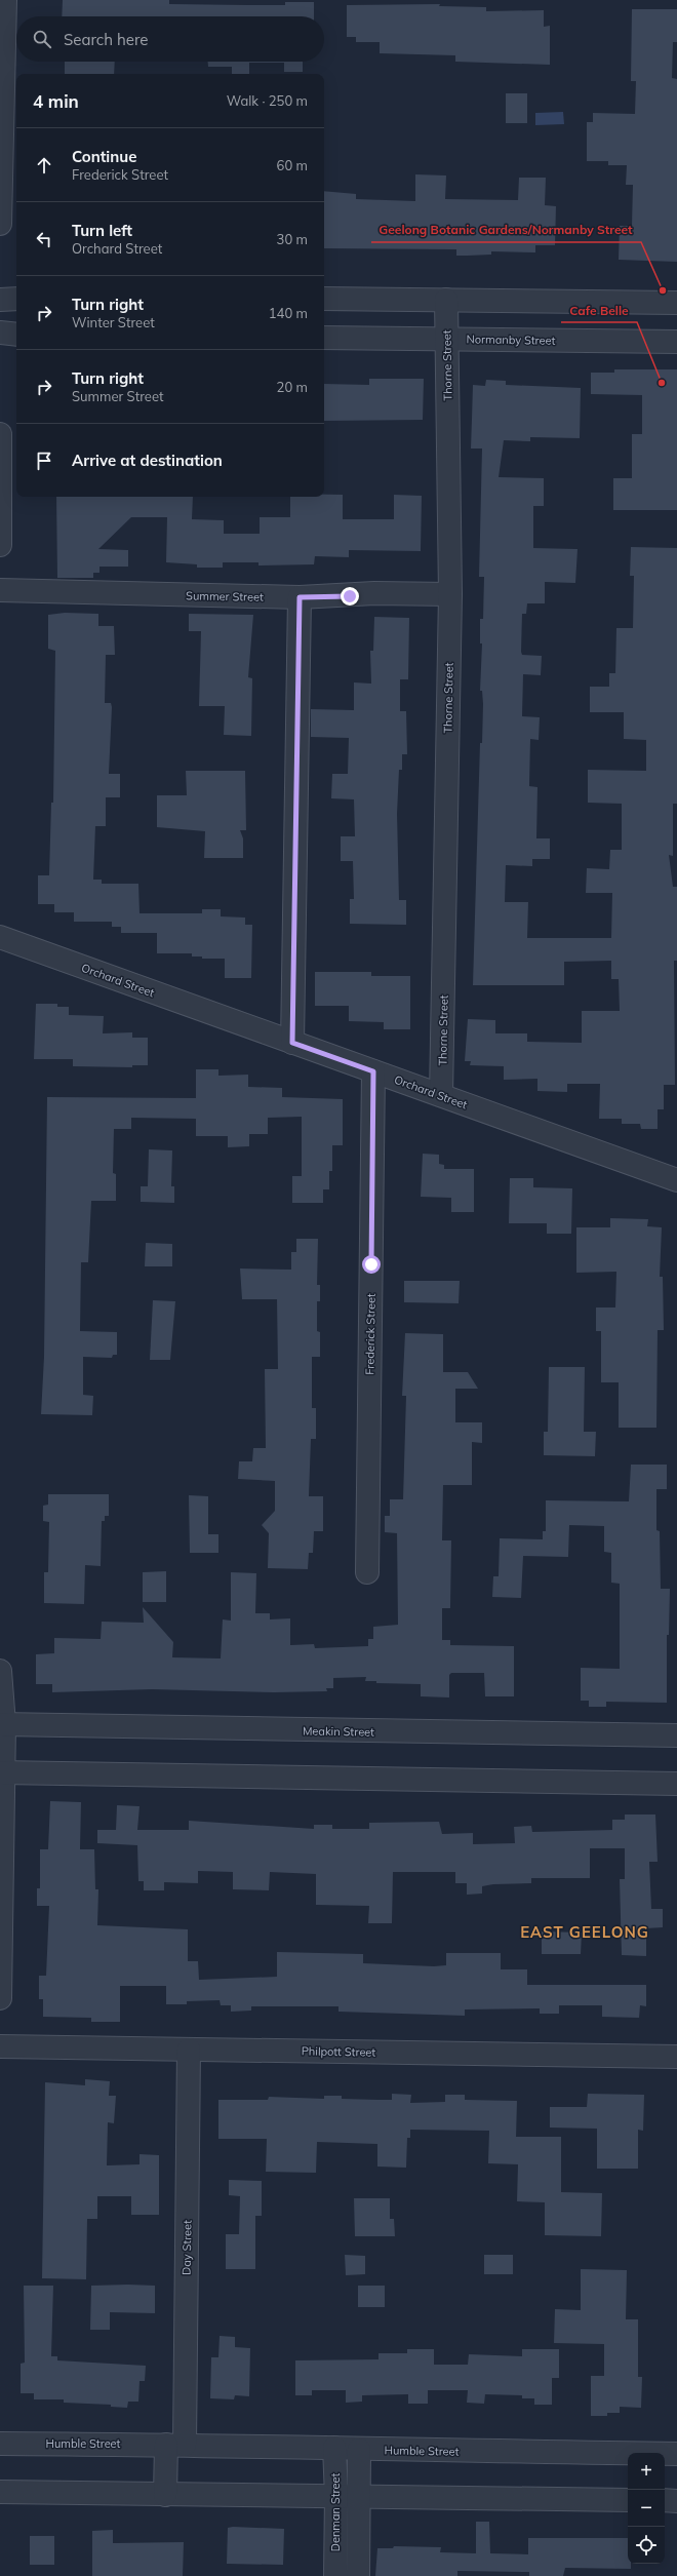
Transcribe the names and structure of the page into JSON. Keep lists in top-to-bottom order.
{
  "streets": {
    "street": [
      "Normanby Street",
      "Thorne Street",
      "Summer Street",
      "Orchard Street",
      "Frederick Street",
      "Meakin Street",
      "Philpott Street",
      "Day Street",
      "Humble Street",
      "Denman Street"
    ]
  },
  "crossings": [
    ["Normanby Street", "Thorne Street"],
    ["Thorne Street", "Summer Street"],
    ["Thorne Street", "Orchard Street"],
    ["Orchard Street", "Frederick Street"],
    ["Philpott Street", "Day Street"],
    ["Day Street", "Humble Street"],
    ["Humble Street", "Denman Street"]
  ],
  "districts": ["EAST GEELONG"],
  "places": ["Geelong Botanic Gardens/Normanby Street", "Cafe Belle"],
  "page": {
    "search": "Search here",
    "heading": ["4 min", "Walk · 250 m"],
    "list": [
      ["Continue", "Frederick Street", "60 m"],
      ["Turn left", "Orchard Street", "30 m"],
      ["Turn right", "Winter Street", "140 m"],
      ["Turn right", "Summer Street", "20 m"],
      "Arrive at destination"
    ],
    "map_buttons": ["+", "−"]
  }
}
